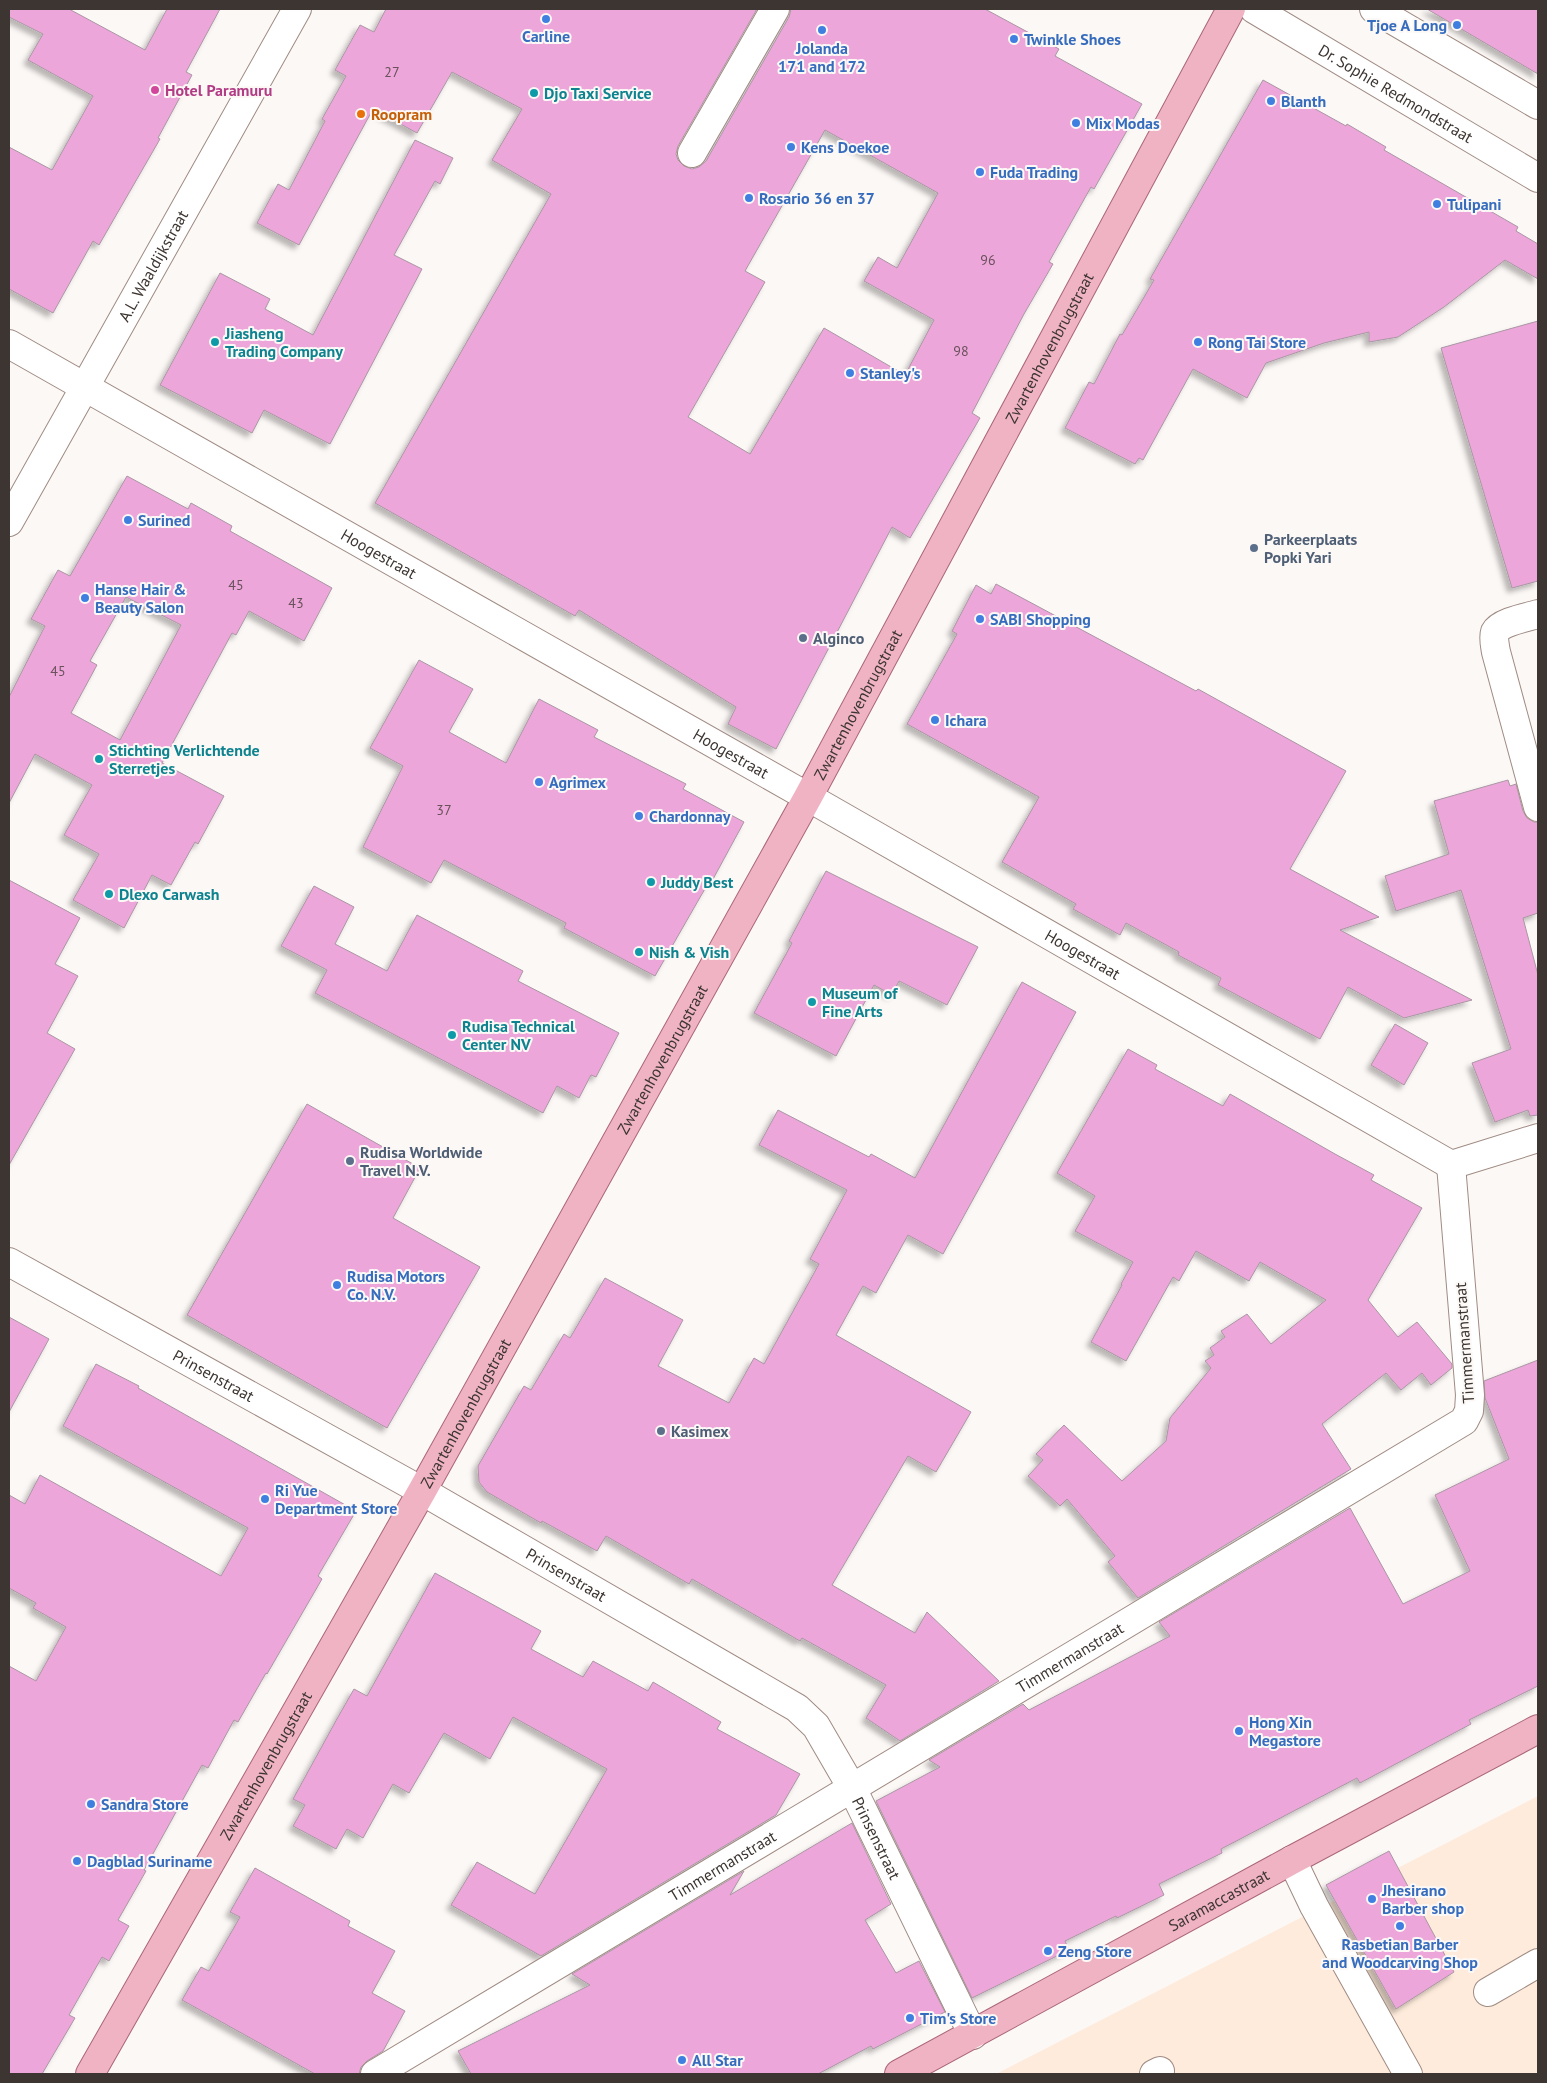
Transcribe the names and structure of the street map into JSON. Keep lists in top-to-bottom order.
{
  "streets": {
    "main road": ["Zwartenhovenbrugstraat", "Saramaccastraat"],
    "street": [
      "Dr. Sophie Redmondstraat",
      "A.L. Waaldijkstraat",
      "Hoogestraat",
      "Timmermanstraat",
      "Prinsenstraat"
    ]
  },
  "crossings": [
    ["A.L. Waaldijkstraat", "Hoogestraat"],
    ["Zwartenhovenbrugstraat", "Hoogestraat"],
    ["Zwartenhovenbrugstraat", "Prinsenstraat"],
    ["Hoogestraat", "Timmermanstraat"],
    ["Timmermanstraat", "Prinsenstraat"],
    ["Prinsenstraat", "Saramaccastraat"]
  ],
  "places": [
    "Carline",
    "Tjoe A Long",
    "Jolanda 171 and 172",
    "Twinkle Shoes",
    "Hotel Paramuru",
    "Djo Taxi Service",
    "Blanth",
    "Roopram",
    "Mix Modas",
    "Kens Doekoe",
    "Fuda Trading",
    "Rosario 36 en 37",
    "Tulipani",
    "Jiasheng Trading Company",
    "Rong Tai Store",
    "Stanley's",
    "Surined",
    "Parkeerplaats Popki Yari",
    "Hanse Hair & Beauty Salon",
    "SABI Shopping",
    "Alginco",
    "Ichara",
    "Stichting Verlichtende Sterretjes",
    "Agrimex",
    "Chardonnay",
    "Juddy Best",
    "Dlexo Carwash",
    "Nish & Vish",
    "Museum of Fine Arts",
    "Rudisa Technical Center NV",
    "Rudisa Worldwide Travel N.V.",
    "Rudisa Motors Co. N.V.",
    "Kasimex",
    "Ri Yue Department Store",
    "Hong Xin Megastore",
    "Sandra Store",
    "Dagblad Suriname",
    "Jhesirano Barber shop",
    "Rasbetian Barber and Woodcarving Shop",
    "Zeng Store",
    "Tim's Store",
    "All Star"
  ],
  "house_numbers": [
    "27",
    "96",
    "98",
    "45",
    "43",
    "45",
    "37"
  ]
}
